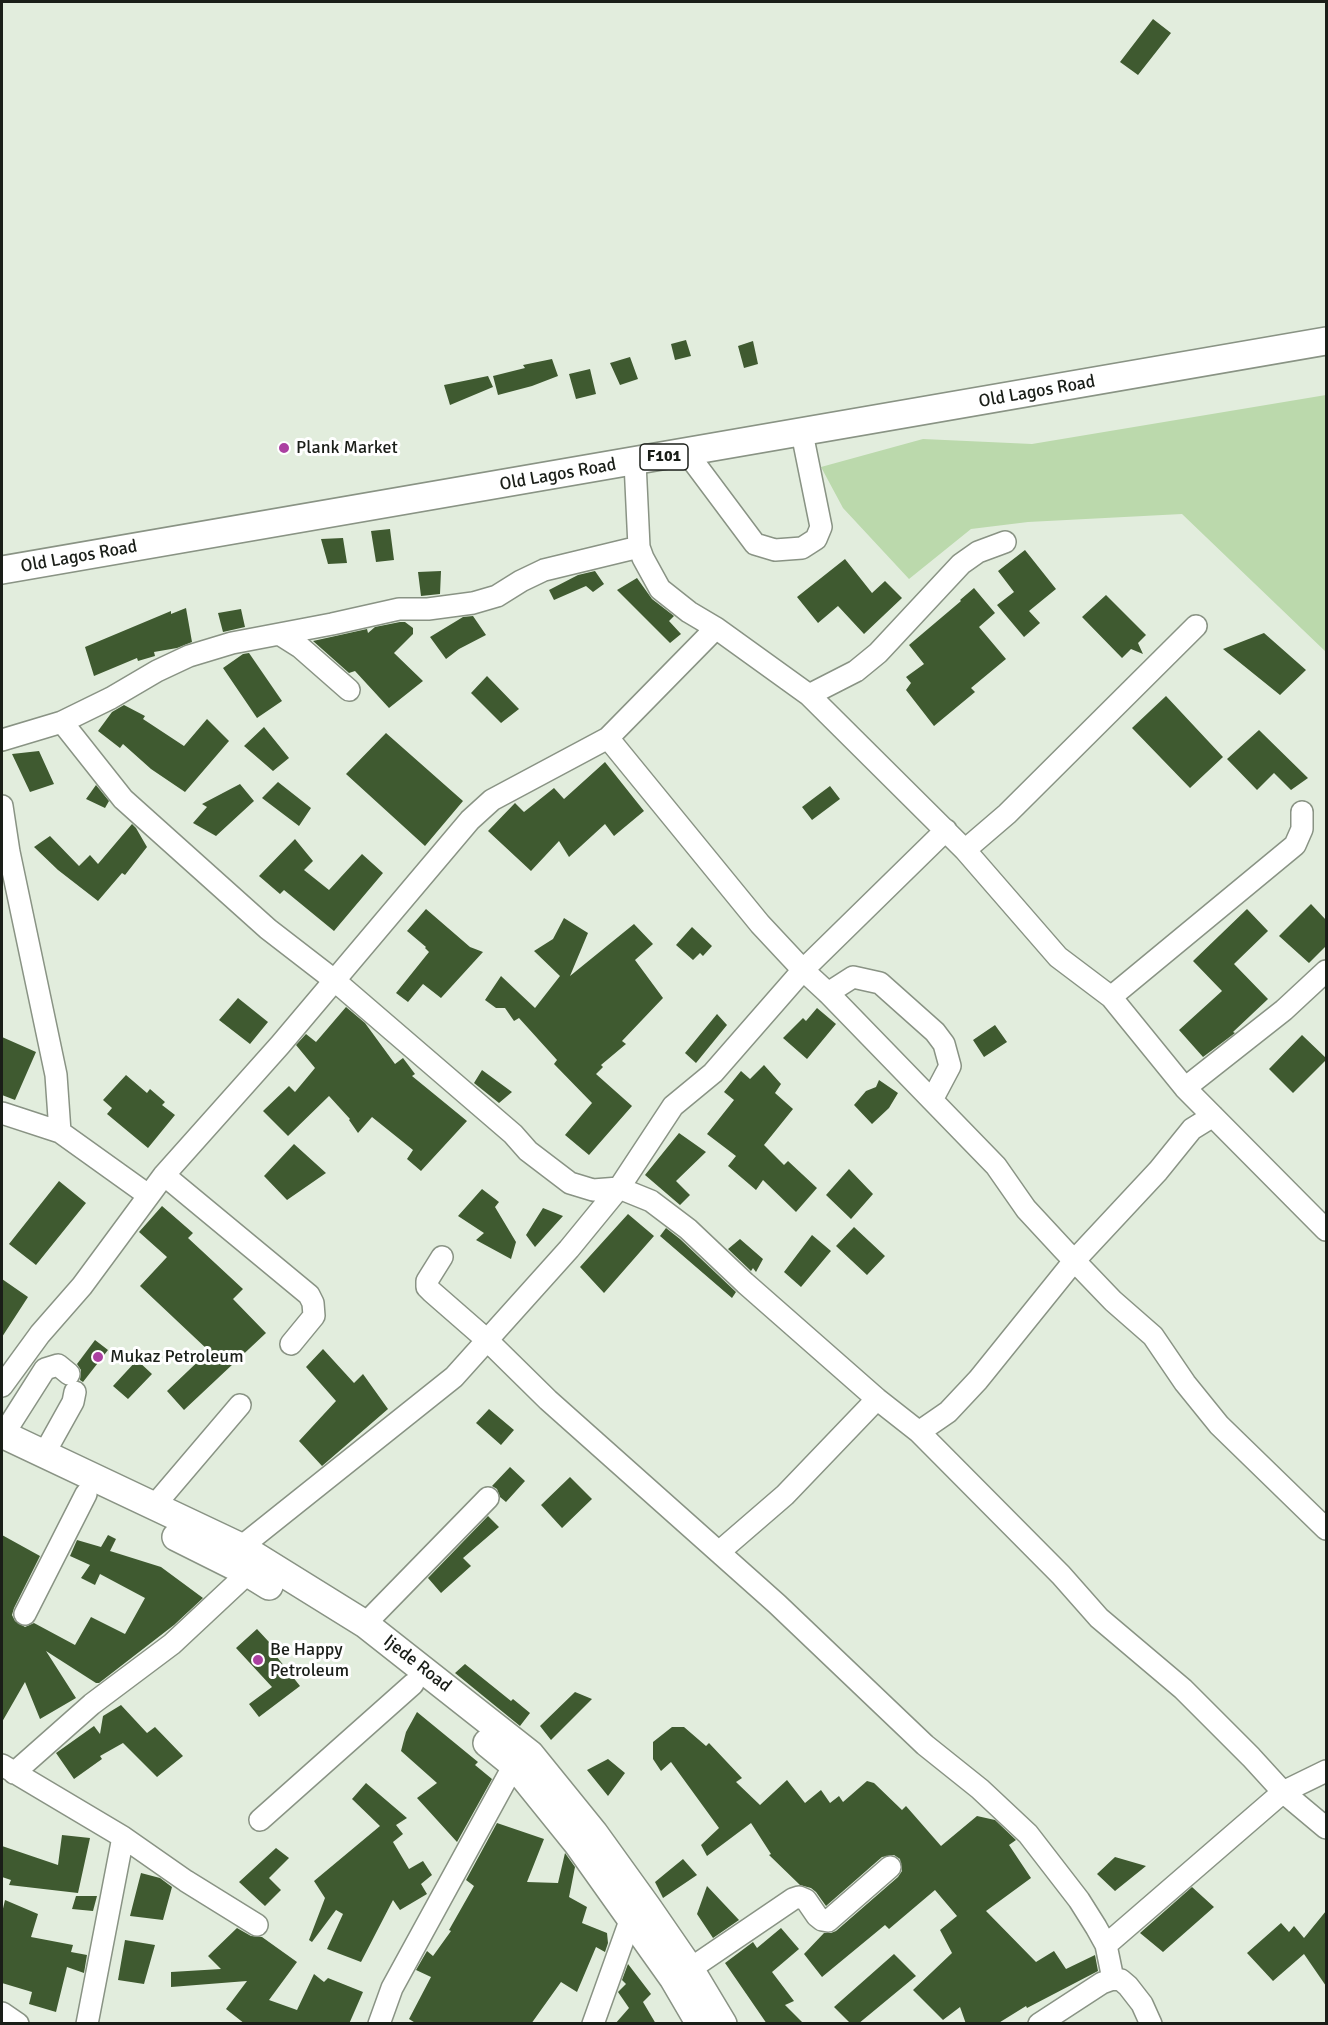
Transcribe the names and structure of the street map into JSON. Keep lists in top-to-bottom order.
{
  "streets": {
    "main road": ["Old Lagos Road", "F101", "Ijede Road"]
  },
  "places": ["Plank Market", "Mukaz Petroleum", "Be Happy Petroleum"]
}
